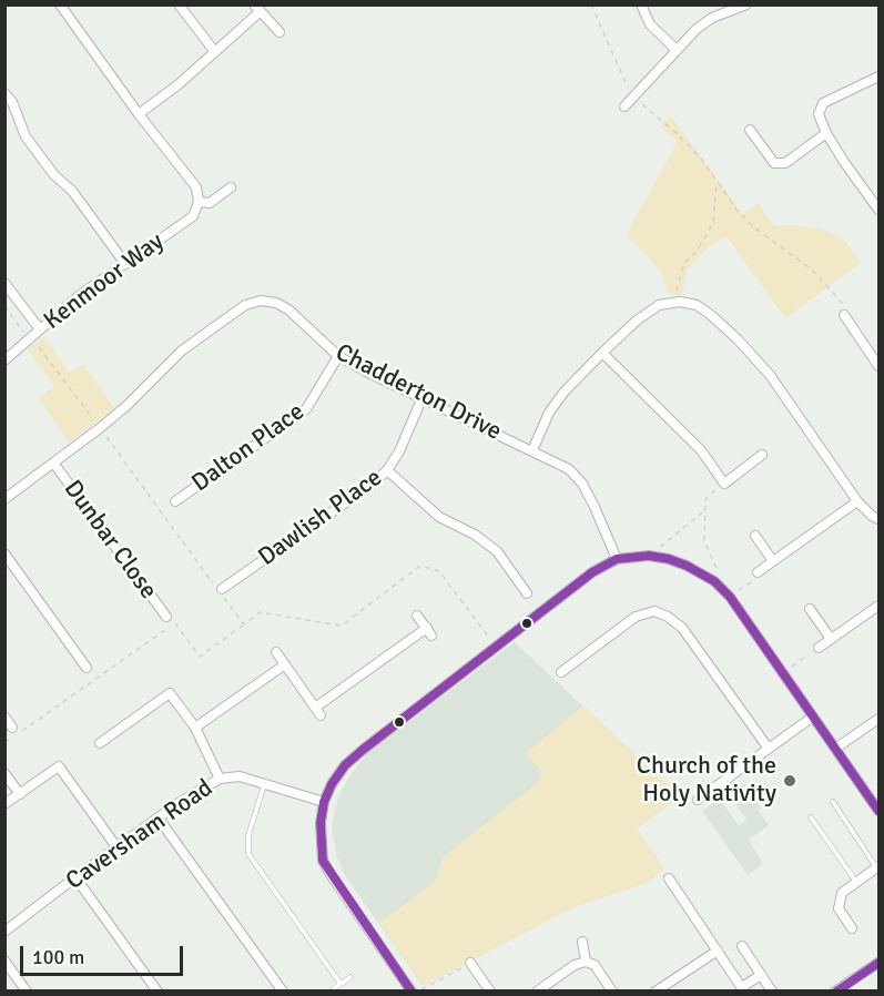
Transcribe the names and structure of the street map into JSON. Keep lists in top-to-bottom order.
{
  "streets": {
    "street": [
      "Kenmoor Way",
      "Chadderton Drive",
      "Dalton Place",
      "Dawlish Place",
      "Dunbar Close",
      "Caversham Road"
    ]
  },
  "crossings": [
    ["Chadderton Drive", "Dalton Place"],
    ["Chadderton Drive", "Dawlish Place"],
    ["Chadderton Drive", "Dunbar Close"]
  ],
  "places": ["Church of the Holy Nativity"],
  "scale_bar": "100 m"
}
